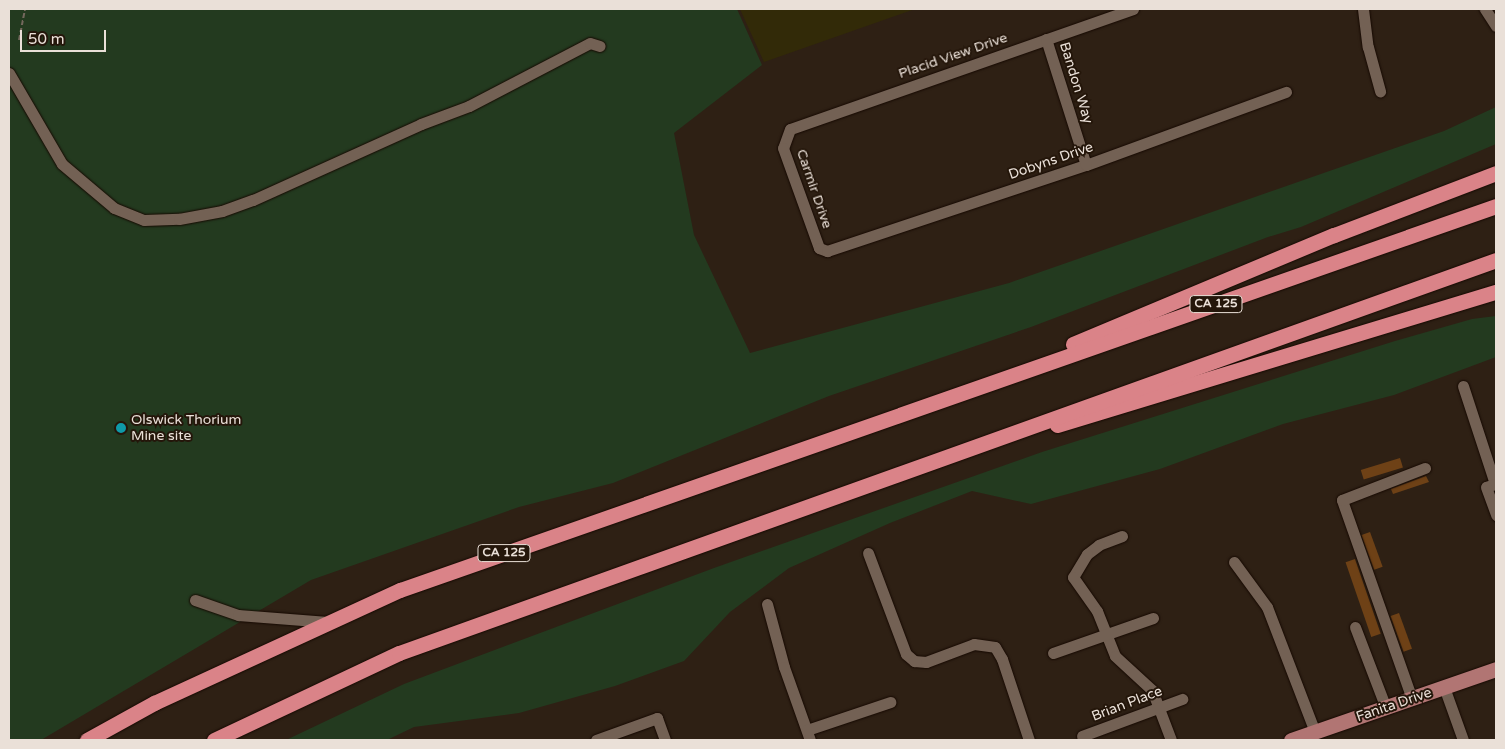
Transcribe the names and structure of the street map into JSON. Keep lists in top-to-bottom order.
{
  "streets": {
    "highway": ["CA 125"],
    "main road": ["Fanita Drive"],
    "street": [
      "Placid View Drive",
      "Bandon Way",
      "Dobyns Drive",
      "Carmir Drive",
      "Brian Place"
    ]
  },
  "crossings": [
    ["Placid View Drive", "Bandon Way"],
    ["Placid View Drive", "Carmir Drive"],
    ["Bandon Way", "Dobyns Drive"],
    ["Dobyns Drive", "Carmir Drive"]
  ],
  "places": ["Olswick Thorium Mine site"],
  "scale_bar": "50 m"
}
